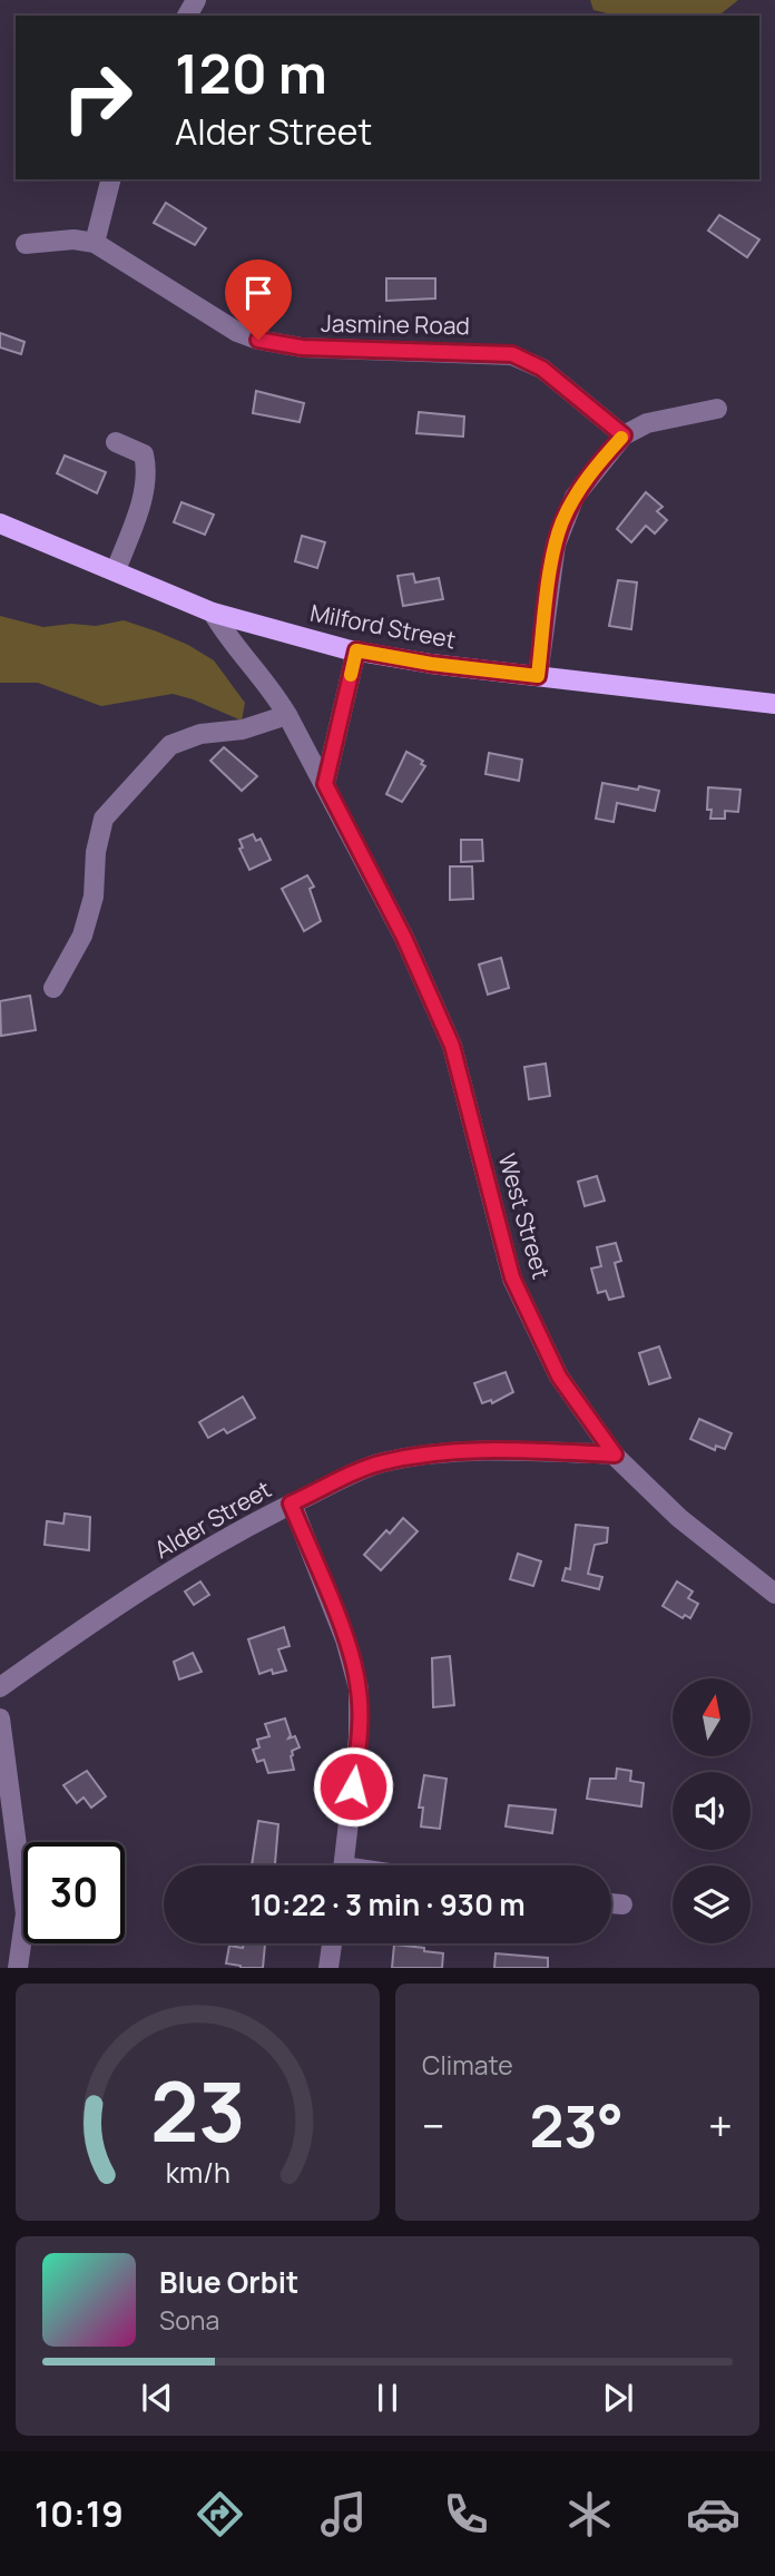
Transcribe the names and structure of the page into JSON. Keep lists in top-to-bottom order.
{
  "streets": {
    "main road": ["Milford Street"],
    "street": ["Jasmine Road", "West Street", "Alder Street"]
  },
  "crossings": [
    ["Milford Street", "West Street"],
    ["West Street", "Alder Street"]
  ],
  "north": "top",
  "page": {
    "turn": ["120 m", "Alder Street"],
    "limit": "30",
    "trip": "10:22 · 3 min · 930 m",
    "tile": "Climate",
    "heat": ["−", "23°", "+"],
    "song": ["Blue Orbit", "Sona"],
    "tabs": "10:19",
    "gauge": ["23", "km/h"]
  }
}
